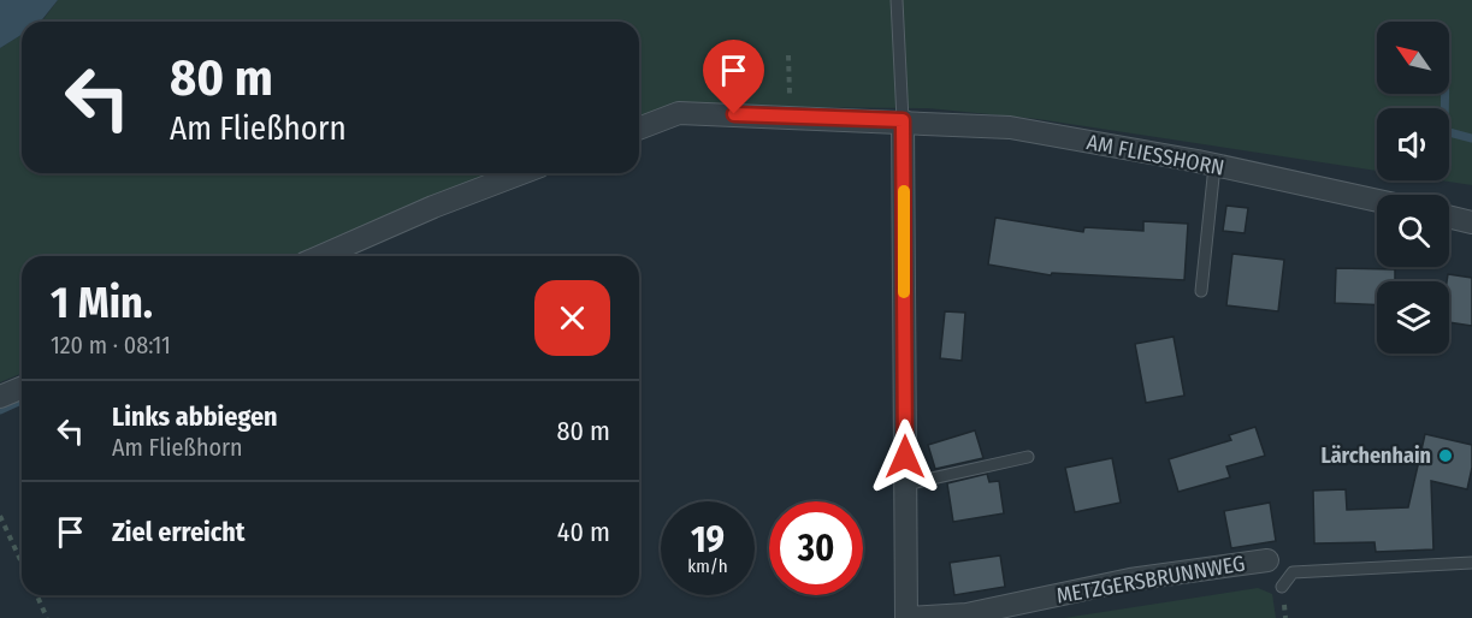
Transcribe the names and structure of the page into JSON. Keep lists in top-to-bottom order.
{
  "streets": {
    "street": ["AM FLIESSHORN", "METZGERSBRUNNWEG"]
  },
  "places": ["Lärchenhain"],
  "north": "top left",
  "page": {
    "turn": ["80 m", "Am Fließhorn"],
    "heading": ["1 Min.", "120 m · 08:11"],
    "list": [
      {
        "name": "Links abbiegen",
        "note": "Am Fließhorn",
        "value": "80 m"
      },
      {
        "name": "Ziel erreicht",
        "value": "40 m"
      }
    ],
    "speed": "19 km/h",
    "limit": "30"
  }
}
